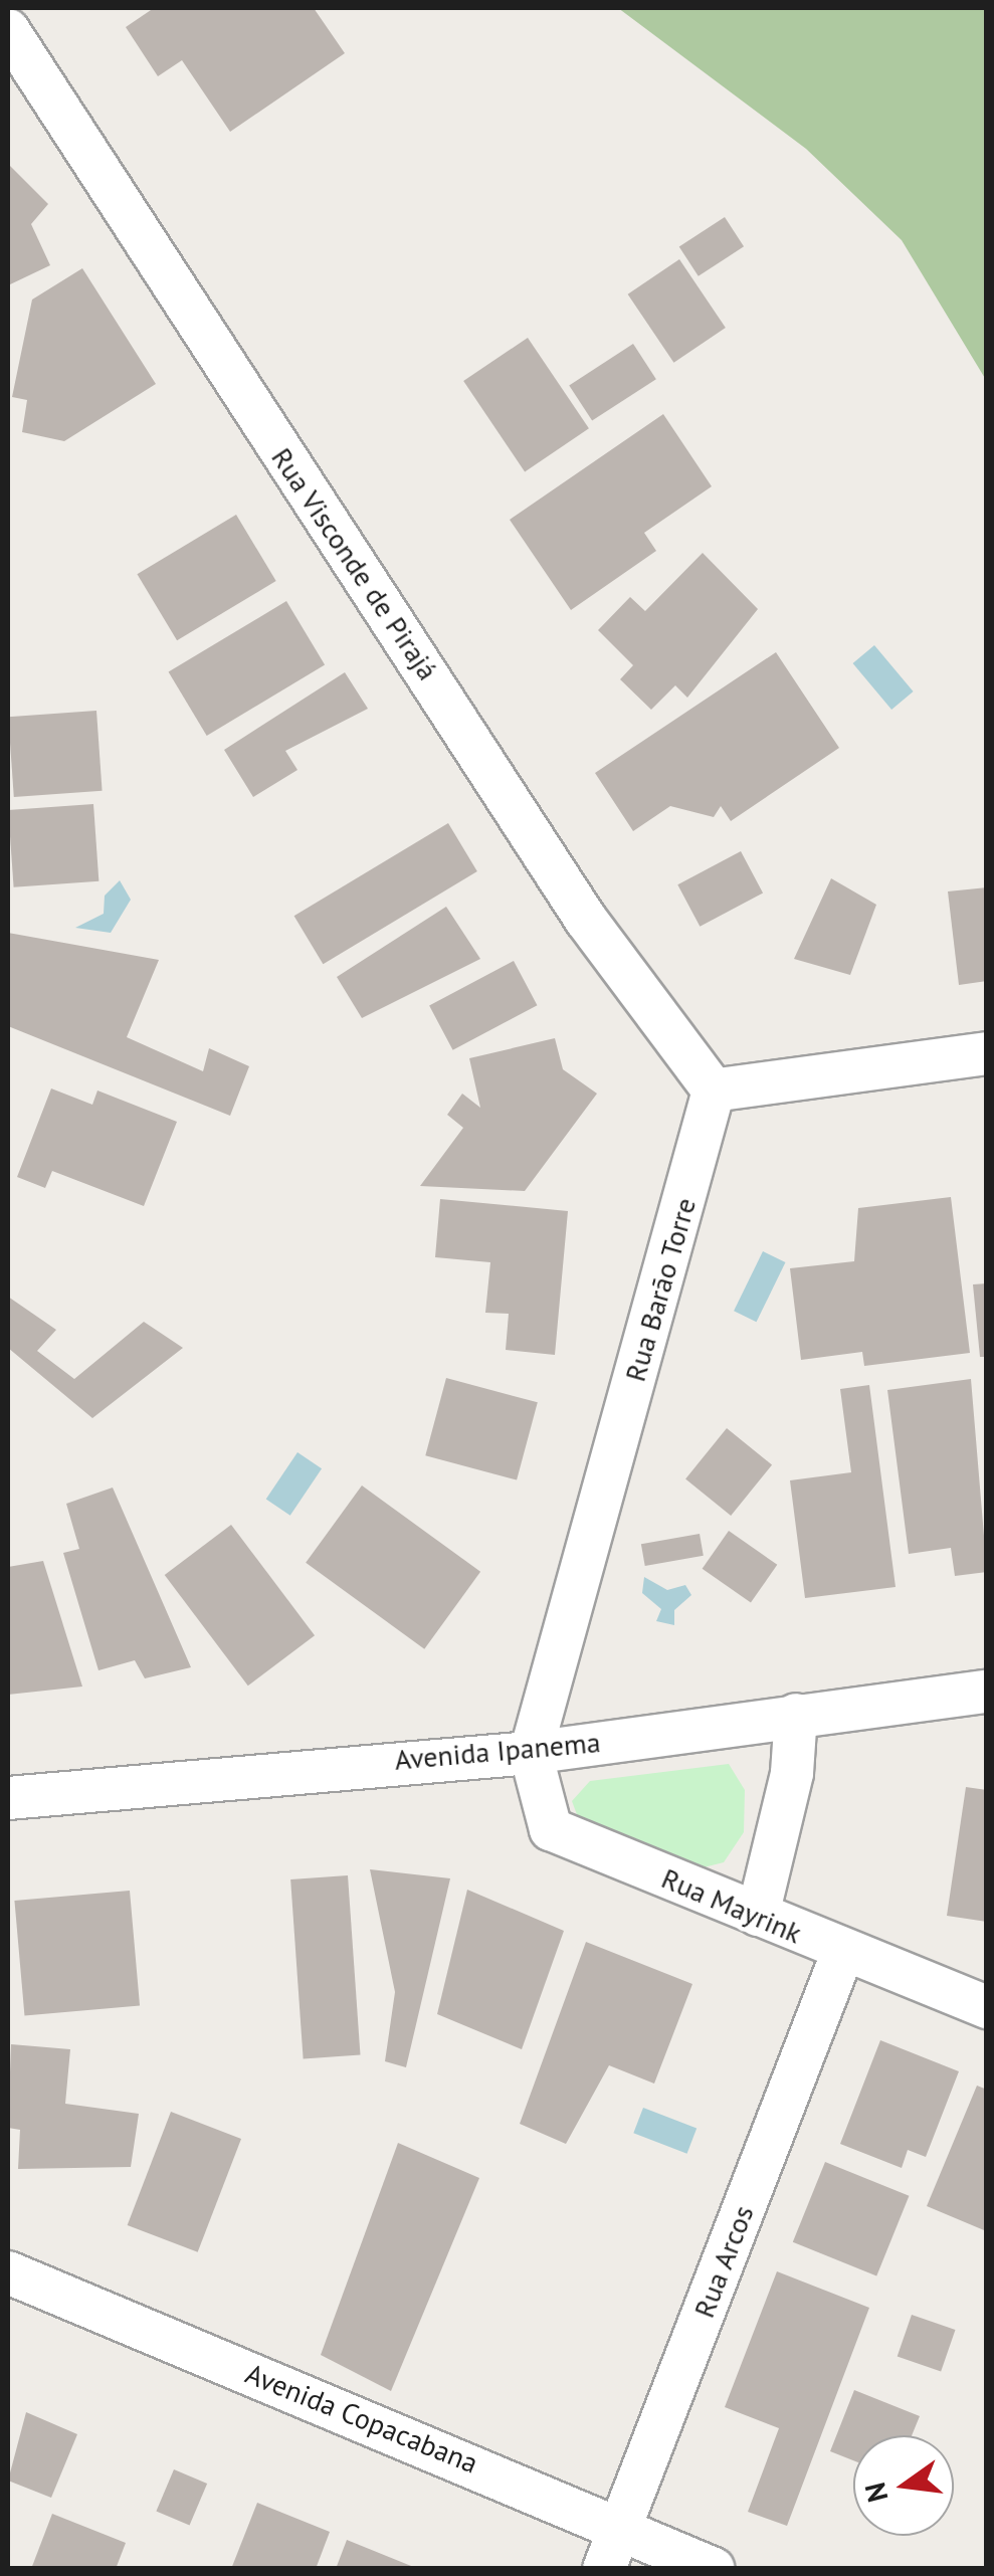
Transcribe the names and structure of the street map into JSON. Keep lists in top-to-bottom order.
{
  "streets": {
    "street": [
      "Rua Visconde de Pirajá",
      "Rua Barão Torre",
      "Avenida Ipanema",
      "Rua Mayrink",
      "Rua Arcos",
      "Avenida Copacabana"
    ]
  },
  "crossings": [
    ["Rua Visconde de Pirajá", "Rua Barão Torre"],
    ["Rua Barão Torre", "Avenida Ipanema"],
    ["Rua Barão Torre", "Rua Mayrink"],
    ["Avenida Ipanema", "Rua Mayrink"],
    ["Rua Mayrink", "Rua Arcos"],
    ["Rua Arcos", "Avenida Copacabana"]
  ],
  "north": "left"
}
